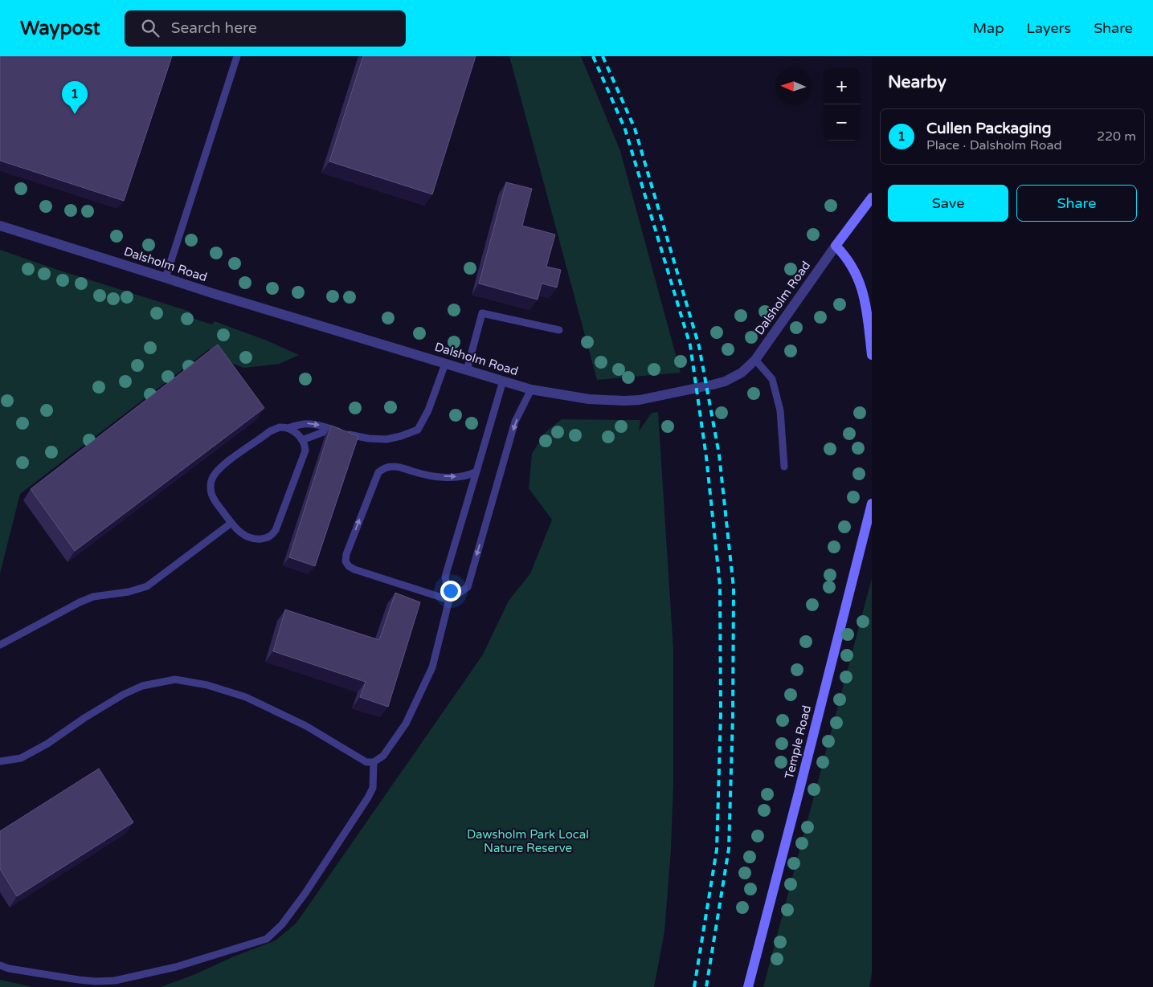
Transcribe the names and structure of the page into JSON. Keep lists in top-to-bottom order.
{
  "streets": {
    "street": ["Dalsholm Road", "Temple Road"]
  },
  "parks": ["Dawsholm Park Local Nature Reserve"],
  "north": "left",
  "page": {
    "header": "Waypost",
    "search": "Search here",
    "nav": ["Map", "Layers", "Share"],
    "heading": "Nearby",
    "map_buttons": ["+", "−"],
    "pins": "1",
    "list": [
      {
        "mark": "1",
        "name": "Cullen Packaging",
        "note": "Place · Dalsholm Road",
        "value": "220 m"
      }
    ],
    "buttons": ["Save", "Share"]
  }
}
